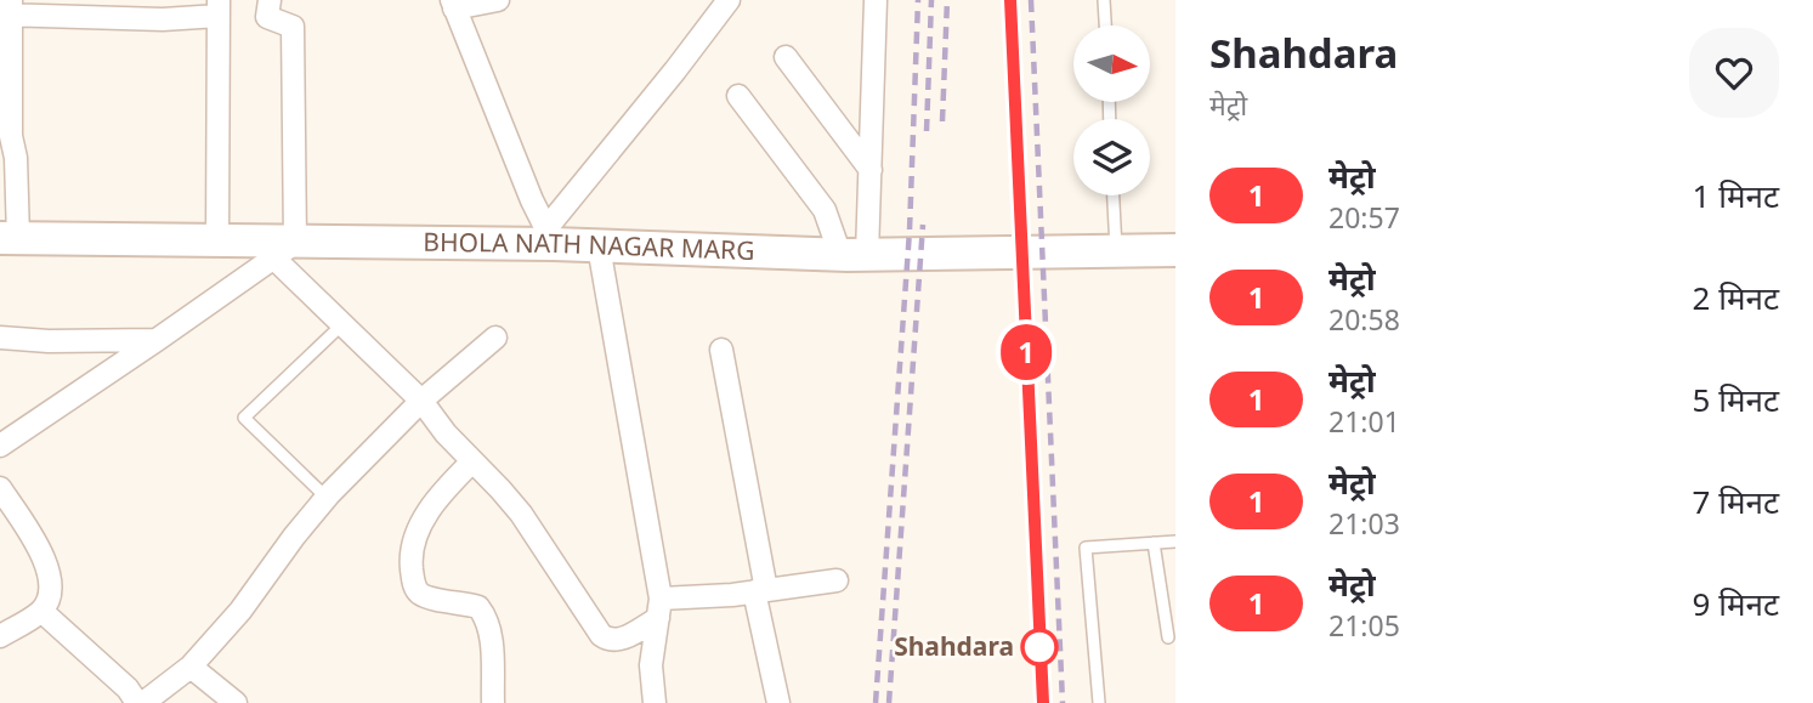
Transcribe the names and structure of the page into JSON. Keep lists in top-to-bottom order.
{
  "streets": {
    "street": ["BHOLA NATH NAGAR MARG"]
  },
  "places": ["Shahdara"],
  "lines": ["metro line 1"],
  "north": "right",
  "page": {
    "on_map": "1",
    "heading": ["Shahdara", "मेट्रो"],
    "list": [
      {
        "mark": "1",
        "name": "मेट्रो",
        "note": "20:57",
        "value": "1 मिनट"
      },
      {
        "mark": "1",
        "name": "मेट्रो",
        "note": "20:58",
        "value": "2 मिनट"
      },
      {
        "mark": "1",
        "name": "मेट्रो",
        "note": "21:01",
        "value": "5 मिनट"
      },
      {
        "mark": "1",
        "name": "मेट्रो",
        "note": "21:03",
        "value": "7 मिनट"
      },
      {
        "mark": "1",
        "name": "मेट्रो",
        "note": "21:05",
        "value": "9 मिनट"
      }
    ]
  }
}
